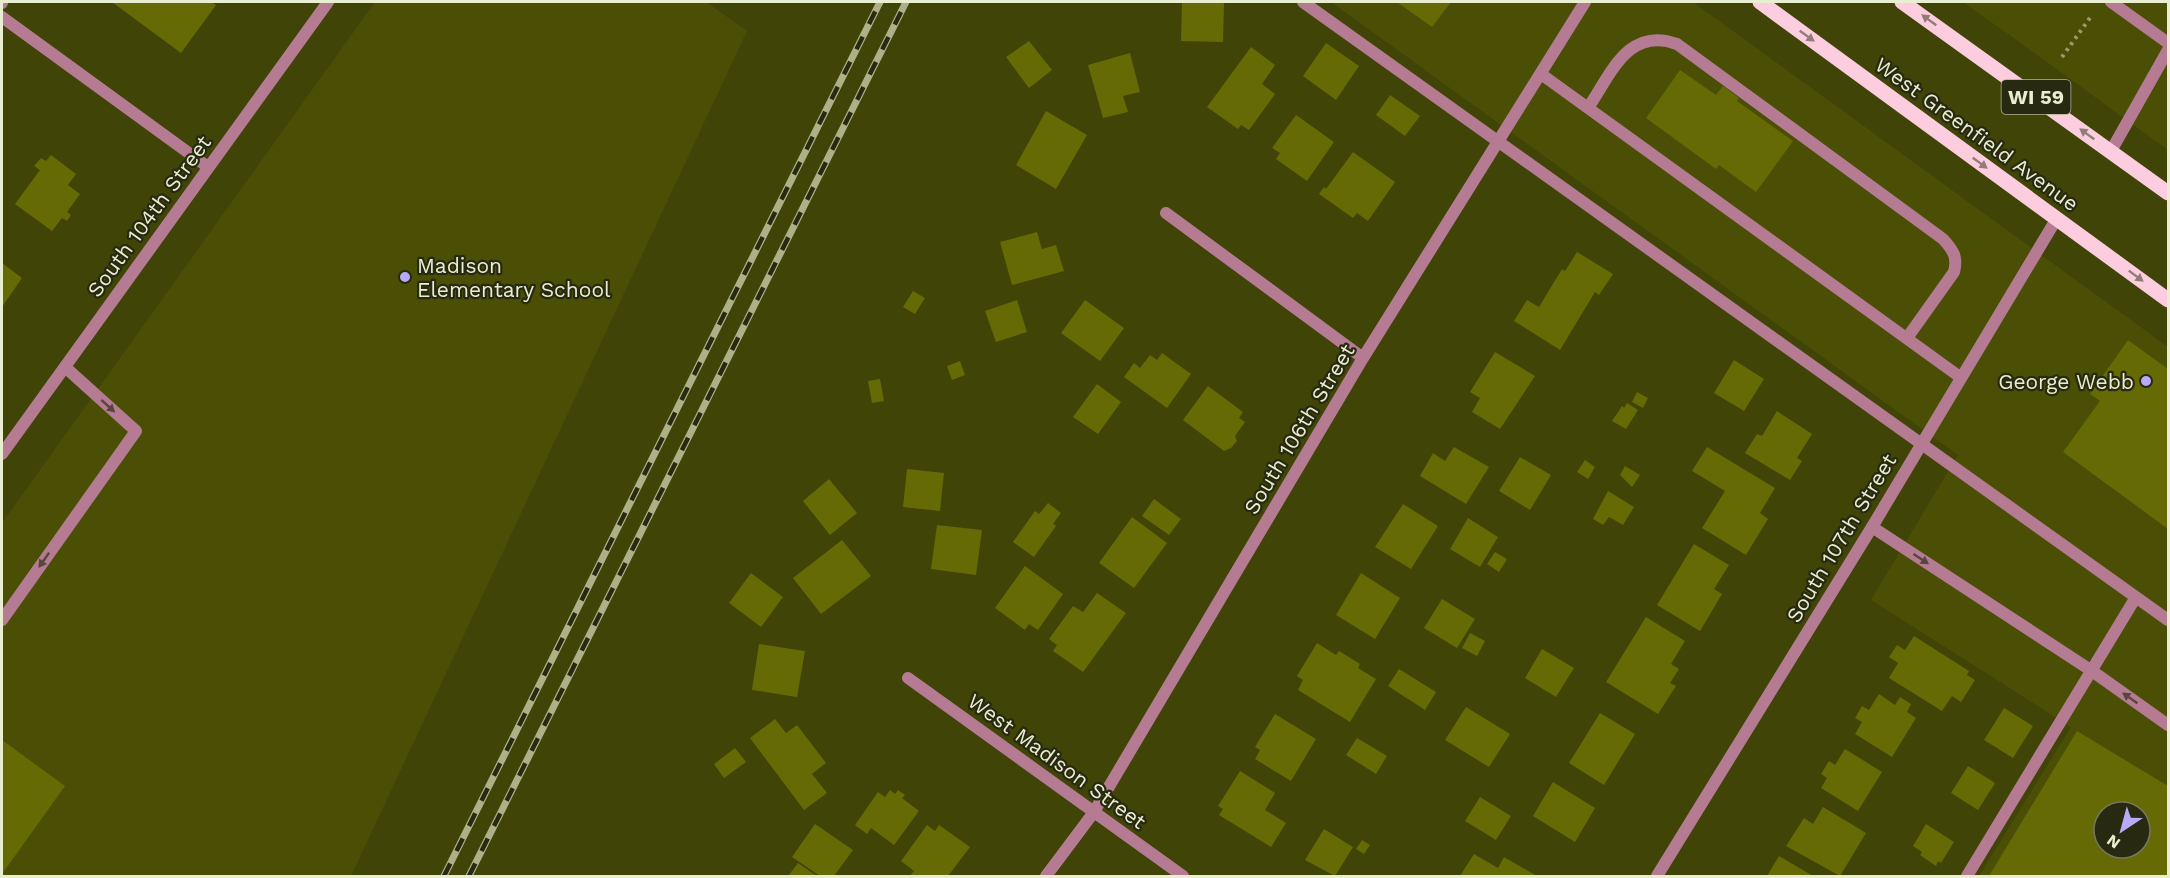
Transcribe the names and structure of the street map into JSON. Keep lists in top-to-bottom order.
{
  "streets": {
    "main road": ["WI 59", "West Greenfield Avenue"],
    "street": [
      "South 104th Street",
      "South 106th Street",
      "South 107th Street",
      "West Madison Street"
    ]
  },
  "crossings": [
    ["West Greenfield Avenue", "South 107th Street"],
    ["South 106th Street", "West Madison Street"]
  ],
  "places": ["Madison Elementary School", "George Webb"],
  "north": "bottom left"
}
